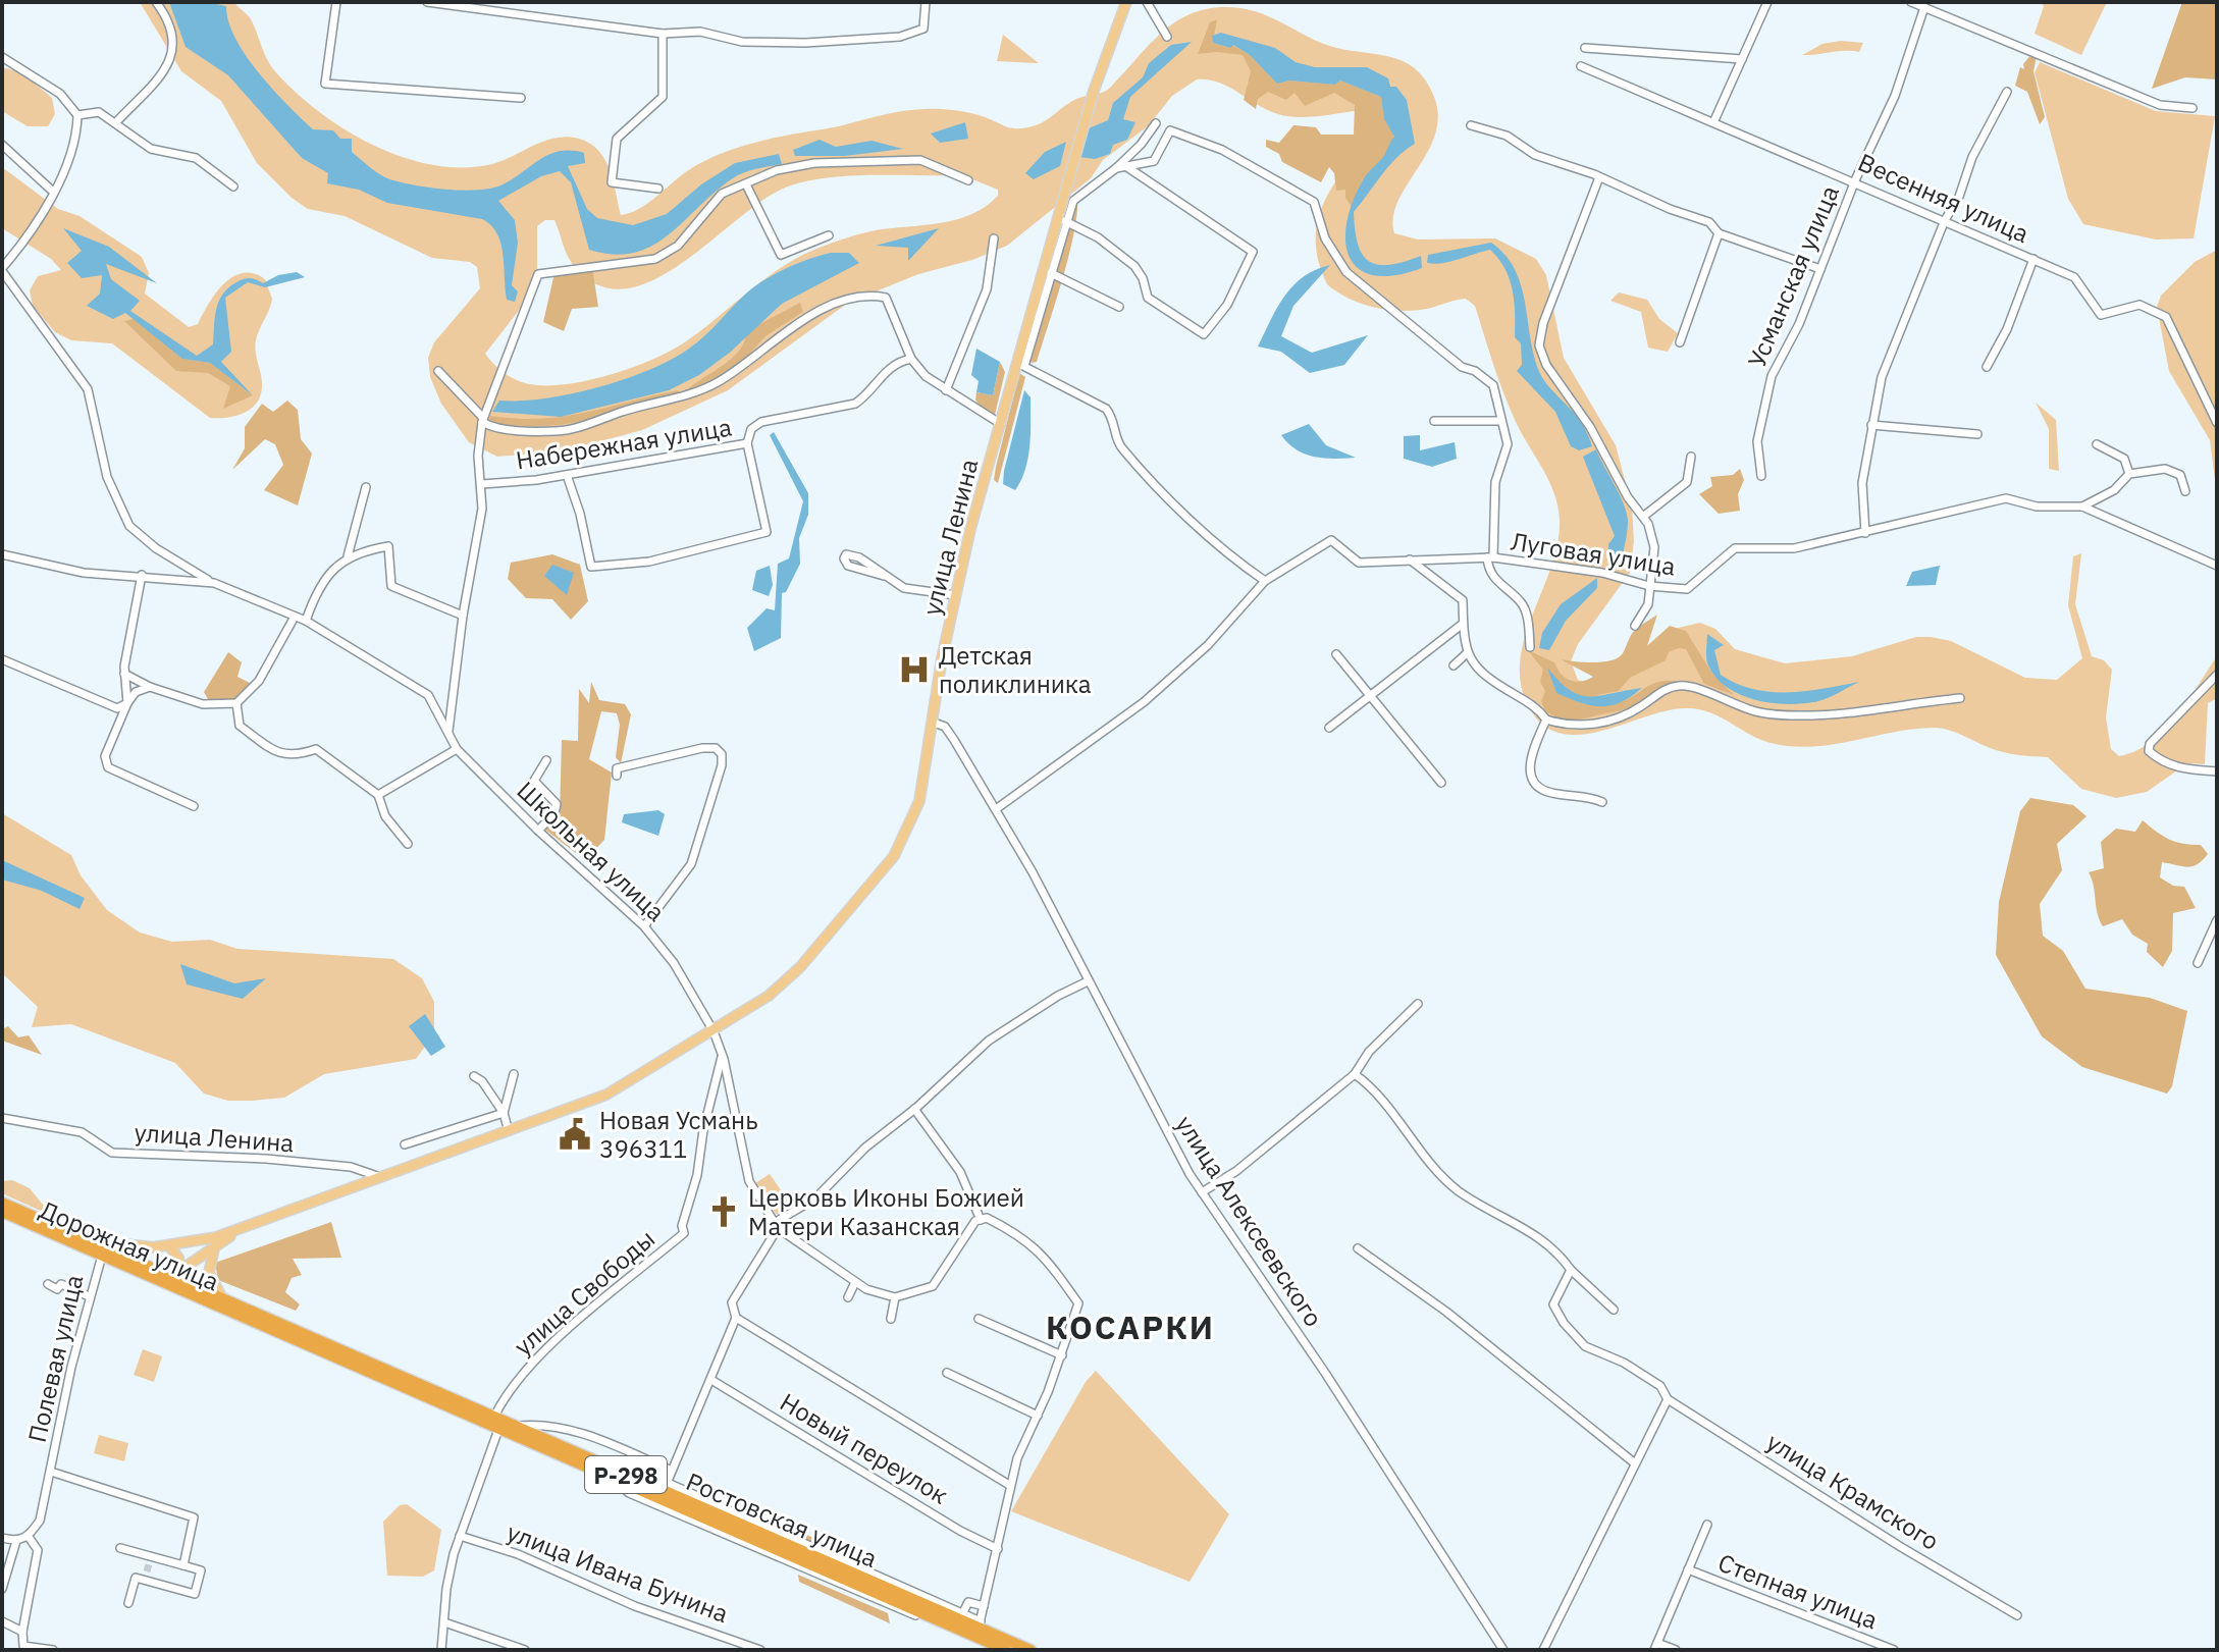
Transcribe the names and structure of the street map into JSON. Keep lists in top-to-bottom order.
{
  "streets": {
    "highway": ["Дорожная улица", "Р-298", "Ростовская улица"],
    "main road": ["улица Ленина"],
    "street": [
      "Весенняя улица",
      "Усманская улица",
      "Набережная улица",
      "Луговая улица",
      "Школьная улица",
      "улица Алексеевского",
      "улица Свободы",
      "Полевая улица",
      "Новый переулок",
      "улица Крамского",
      "улица Ивана Бунина",
      "Степная улица"
    ]
  },
  "crossings": [
    ["Весенняя улица", "Усманская улица"],
    ["Набережная улица", "улица Ленина"],
    ["улица Ленина", "Луговая улица"],
    ["улица Ленина", "Школьная улица"],
    ["улица Ленина", "улица Алексеевского"],
    ["Луговая улица", "улица Алексеевского"],
    ["Дорожная улица", "Полевая улица"],
    ["Дорожная улица", "Ростовская улица"],
    ["улица Свободы", "Ростовская улица"]
  ],
  "districts": ["КОСАРКИ"],
  "places": {
    "hospital": ["Детская поликлиника"],
    "public building": ["Новая Усмань 396311"],
    "church": ["Церковь Иконы Божией Матери Казанская"]
  }
}
